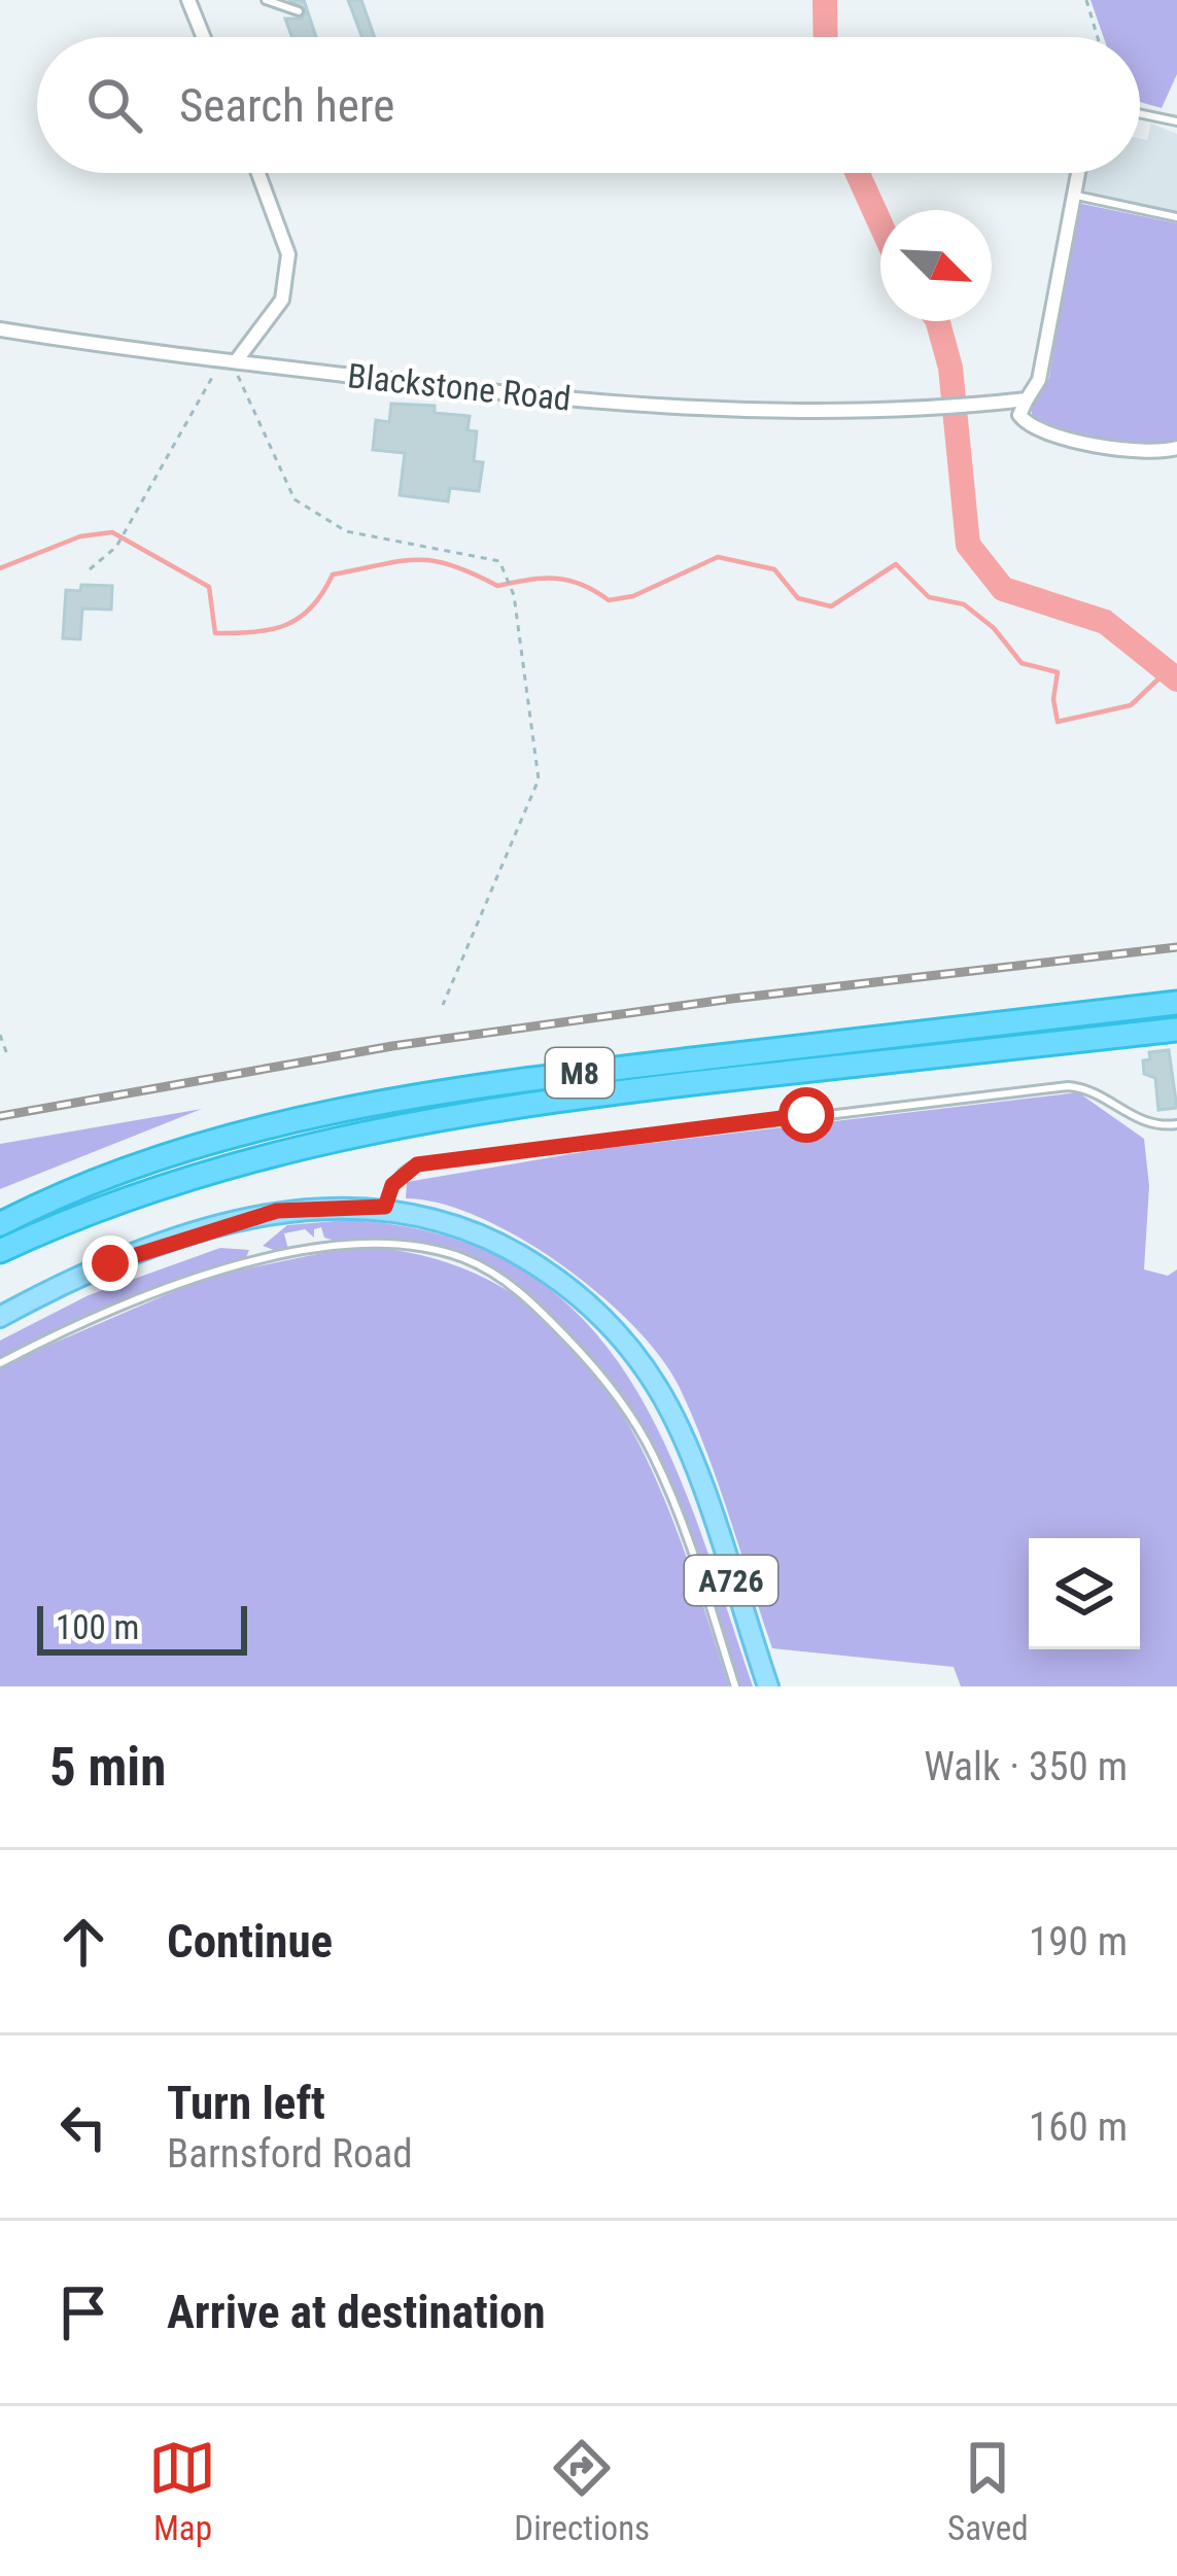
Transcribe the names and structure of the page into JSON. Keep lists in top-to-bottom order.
{
  "streets": {
    "highway": ["M8"],
    "main road": ["A726"],
    "street": ["Blackstone Road"]
  },
  "scale_bar": "100 m",
  "north": "bottom right",
  "page": {
    "search": "Search here",
    "scale": "100 m",
    "heading": ["5 min", "Walk · 350 m"],
    "list": [
      ["Continue", "190 m"],
      ["Turn left", "Barnsford Road", "160 m"],
      "Arrive at destination"
    ],
    "nav": ["Map", "Directions", "Saved"]
  }
}
